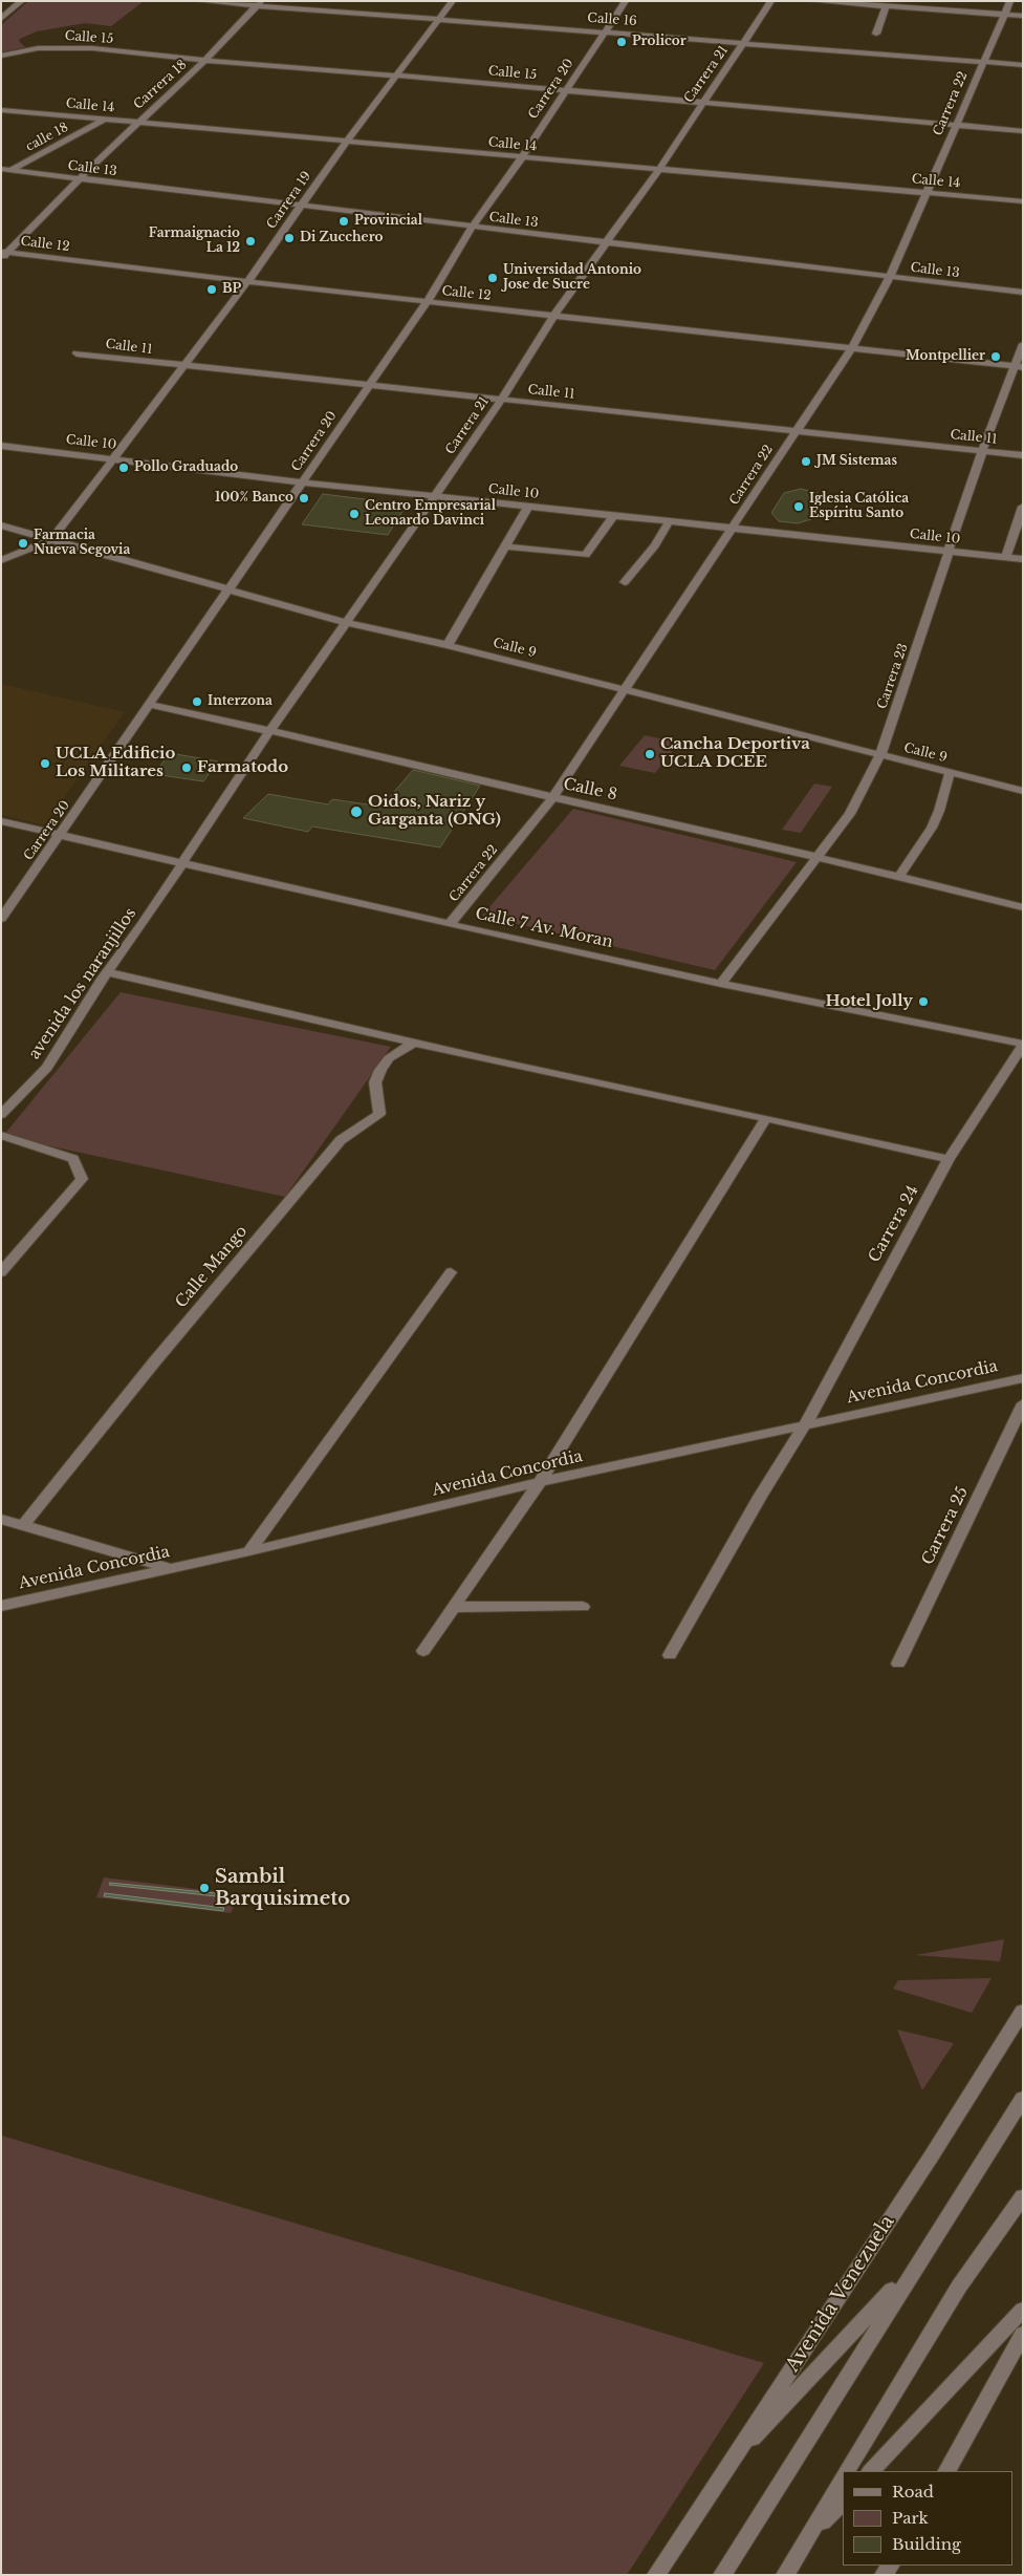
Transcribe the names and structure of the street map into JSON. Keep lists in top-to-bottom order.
{
  "streets": {
    "street": [
      "Calle 16",
      "Calle 15",
      "Carrera 21",
      "Carrera 18",
      "Carrera 20",
      "Carrera 22",
      "Calle 14",
      "calle 18",
      "Calle 13",
      "Carrera 19",
      "Calle 12",
      "Calle 11",
      "Calle 10",
      "Calle 9",
      "Carrera 23",
      "Calle 8",
      "Calle 7 Av. Moran",
      "avenida los naranjillos",
      "Carrera 24",
      "Calle Mango",
      "Avenida Concordia",
      "Carrera 25",
      "Avenida Venezuela"
    ]
  },
  "crossings": [
    ["Calle 16", "Carrera 21"],
    ["Calle 16", "Carrera 18"],
    ["Calle 16", "Carrera 20"],
    ["Calle 16", "Carrera 22"],
    ["Calle 16", "Carrera 19"],
    ["Calle 15", "Carrera 21"],
    ["Calle 15", "Carrera 18"],
    ["Calle 15", "Carrera 20"],
    ["Calle 15", "Carrera 22"],
    ["Calle 15", "Carrera 19"],
    ["Carrera 21", "Calle 14"],
    ["Carrera 21", "Calle 13"],
    ["Carrera 21", "Calle 12"],
    ["Carrera 21", "Calle 11"],
    ["Carrera 21", "Calle 10"],
    ["Carrera 21", "Calle 9"],
    ["Carrera 21", "Calle 8"],
    ["Carrera 21", "Calle 7 Av. Moran"],
    ["Carrera 21", "avenida los naranjillos"],
    ["Carrera 18", "Calle 14"],
    ["Carrera 18", "Calle 13"],
    ["Carrera 18", "Calle 12"],
    ["Carrera 20", "Calle 14"],
    ["Carrera 20", "Calle 13"],
    ["Carrera 20", "Calle 12"],
    ["Carrera 20", "Calle 11"],
    ["Carrera 20", "Calle 10"],
    ["Carrera 20", "Calle 9"],
    ["Carrera 20", "Calle 8"],
    ["Carrera 20", "Calle 7 Av. Moran"],
    ["Carrera 22", "Calle 14"],
    ["Carrera 22", "Calle 13"],
    ["Carrera 22", "Calle 12"],
    ["Carrera 22", "Calle 11"],
    ["Carrera 22", "Calle 10"],
    ["Carrera 22", "Calle 9"],
    ["Carrera 22", "Calle 8"],
    ["Carrera 22", "Calle 7 Av. Moran"],
    ["Calle 14", "calle 18"],
    ["Calle 14", "Carrera 19"],
    ["calle 18", "Calle 13"],
    ["Calle 13", "Carrera 19"],
    ["Carrera 19", "Calle 12"],
    ["Carrera 19", "Calle 11"],
    ["Carrera 19", "Calle 10"],
    ["Carrera 19", "Calle 9"],
    ["Calle 12", "Carrera 23"],
    ["Calle 11", "Carrera 23"],
    ["Calle 10", "Carrera 23"],
    ["Calle 9", "Carrera 23"],
    ["Carrera 23", "Calle 8"],
    ["Carrera 23", "Calle 7 Av. Moran"],
    ["Calle 7 Av. Moran", "avenida los naranjillos"],
    ["Calle 7 Av. Moran", "Carrera 24"],
    ["Carrera 24", "Avenida Concordia"]
  ],
  "places": [
    "Prolicor",
    "Provincial",
    "Di Zucchero",
    "Farmaignacio La 12",
    "Universidad Antonio Jose de Sucre",
    "BP",
    "Montpellier",
    "JM Sistemas",
    "Pollo Graduado",
    "100% Banco",
    "Iglesia Católica Espíritu Santo",
    "Centro Empresarial Leonardo Davinci",
    "Farmacia Nueva Segovia",
    "Interzona",
    "Cancha Deportiva UCLA DCEE",
    "UCLA Edificio Los Militares",
    "Farmatodo",
    "Oidos, Nariz y Garganta (ONG)",
    "Hotel Jolly",
    "Sambil Barquisimeto"
  ],
  "legend": ["Road", "Park", "Building"]
}
